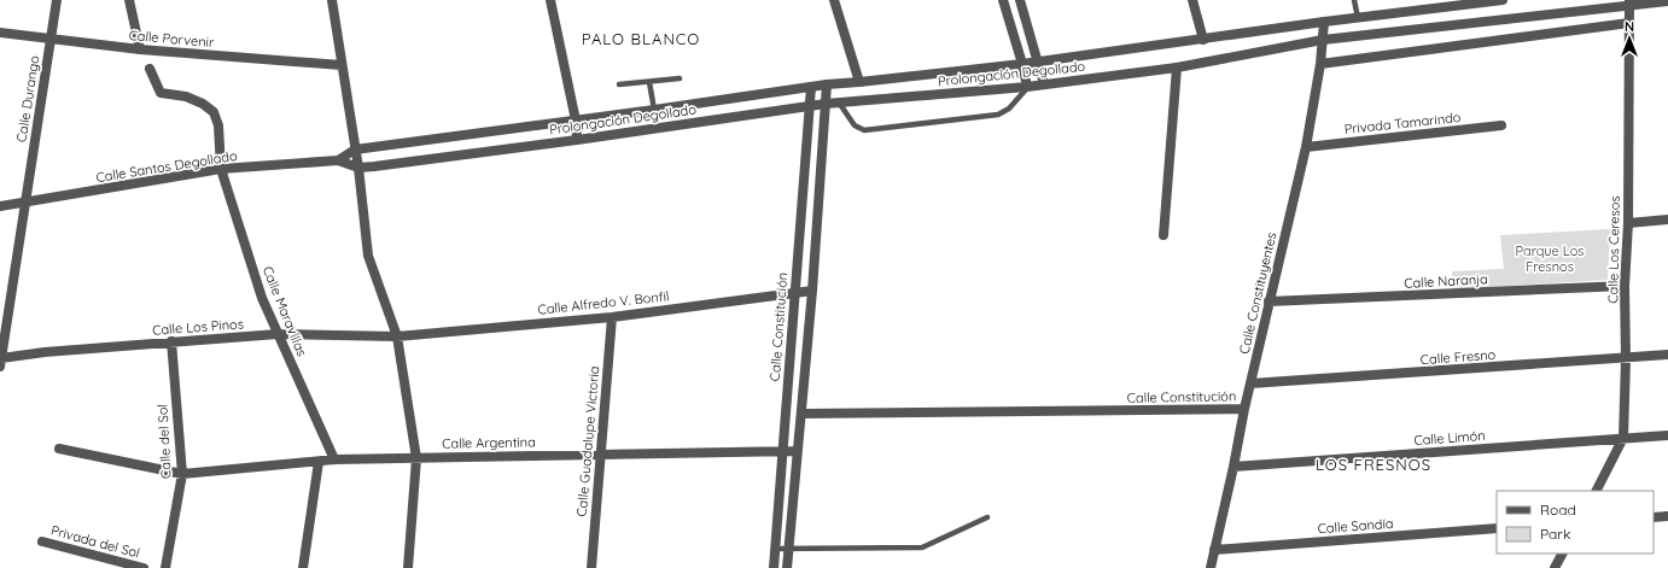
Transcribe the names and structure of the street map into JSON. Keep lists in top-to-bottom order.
{
  "streets": {
    "street": [
      "Calle Porvenir",
      "Prolongación Degollado",
      "Calle Durango",
      "Privada Tamarindo",
      "Calle Santos Degollado",
      "Calle Los Ceresos",
      "Calle Naranja",
      "Calle Constituyentes",
      "Calle Alfredo V. Bonfil",
      "Calle Maravillas",
      "Calle Los Pinos",
      "Calle Constitución",
      "Calle Fresno",
      "Calle Limón",
      "Calle del Sol",
      "Calle Guadalupe Victoria",
      "Calle Argentina",
      "Calle Sandía",
      "Privada del Sol"
    ]
  },
  "crossings": [
    ["Calle Porvenir", "Calle Durango"],
    ["Prolongación Degollado", "Calle Santos Degollado"],
    ["Prolongación Degollado", "Calle Los Ceresos"],
    ["Prolongación Degollado", "Calle Constituyentes"],
    ["Prolongación Degollado", "Calle Constitución"],
    ["Calle Durango", "Calle Santos Degollado"],
    ["Calle Durango", "Calle Los Pinos"],
    ["Privada Tamarindo", "Calle Constituyentes"],
    ["Calle Santos Degollado", "Calle Maravillas"],
    ["Calle Los Ceresos", "Calle Naranja"],
    ["Calle Los Ceresos", "Calle Fresno"],
    ["Calle Los Ceresos", "Calle Limón"],
    ["Calle Naranja", "Calle Constituyentes"],
    ["Calle Constituyentes", "Calle Constitución"],
    ["Calle Constituyentes", "Calle Fresno"],
    ["Calle Constituyentes", "Calle Limón"],
    ["Calle Constituyentes", "Calle Sandía"],
    ["Calle Alfredo V. Bonfil", "Calle Los Pinos"],
    ["Calle Alfredo V. Bonfil", "Calle Constitución"],
    ["Calle Alfredo V. Bonfil", "Calle Guadalupe Victoria"],
    ["Calle Maravillas", "Calle Los Pinos"],
    ["Calle Maravillas", "Calle Argentina"],
    ["Calle Los Pinos", "Calle del Sol"],
    ["Calle Constitución", "Calle Argentina"],
    ["Calle del Sol", "Calle Argentina"],
    ["Calle Guadalupe Victoria", "Calle Argentina"]
  ],
  "districts": ["PALO BLANCO", "LOS FRESNOS"],
  "parks": ["Parque Los Fresnos"],
  "legend": ["Road", "Park"],
  "north": "top"
}
